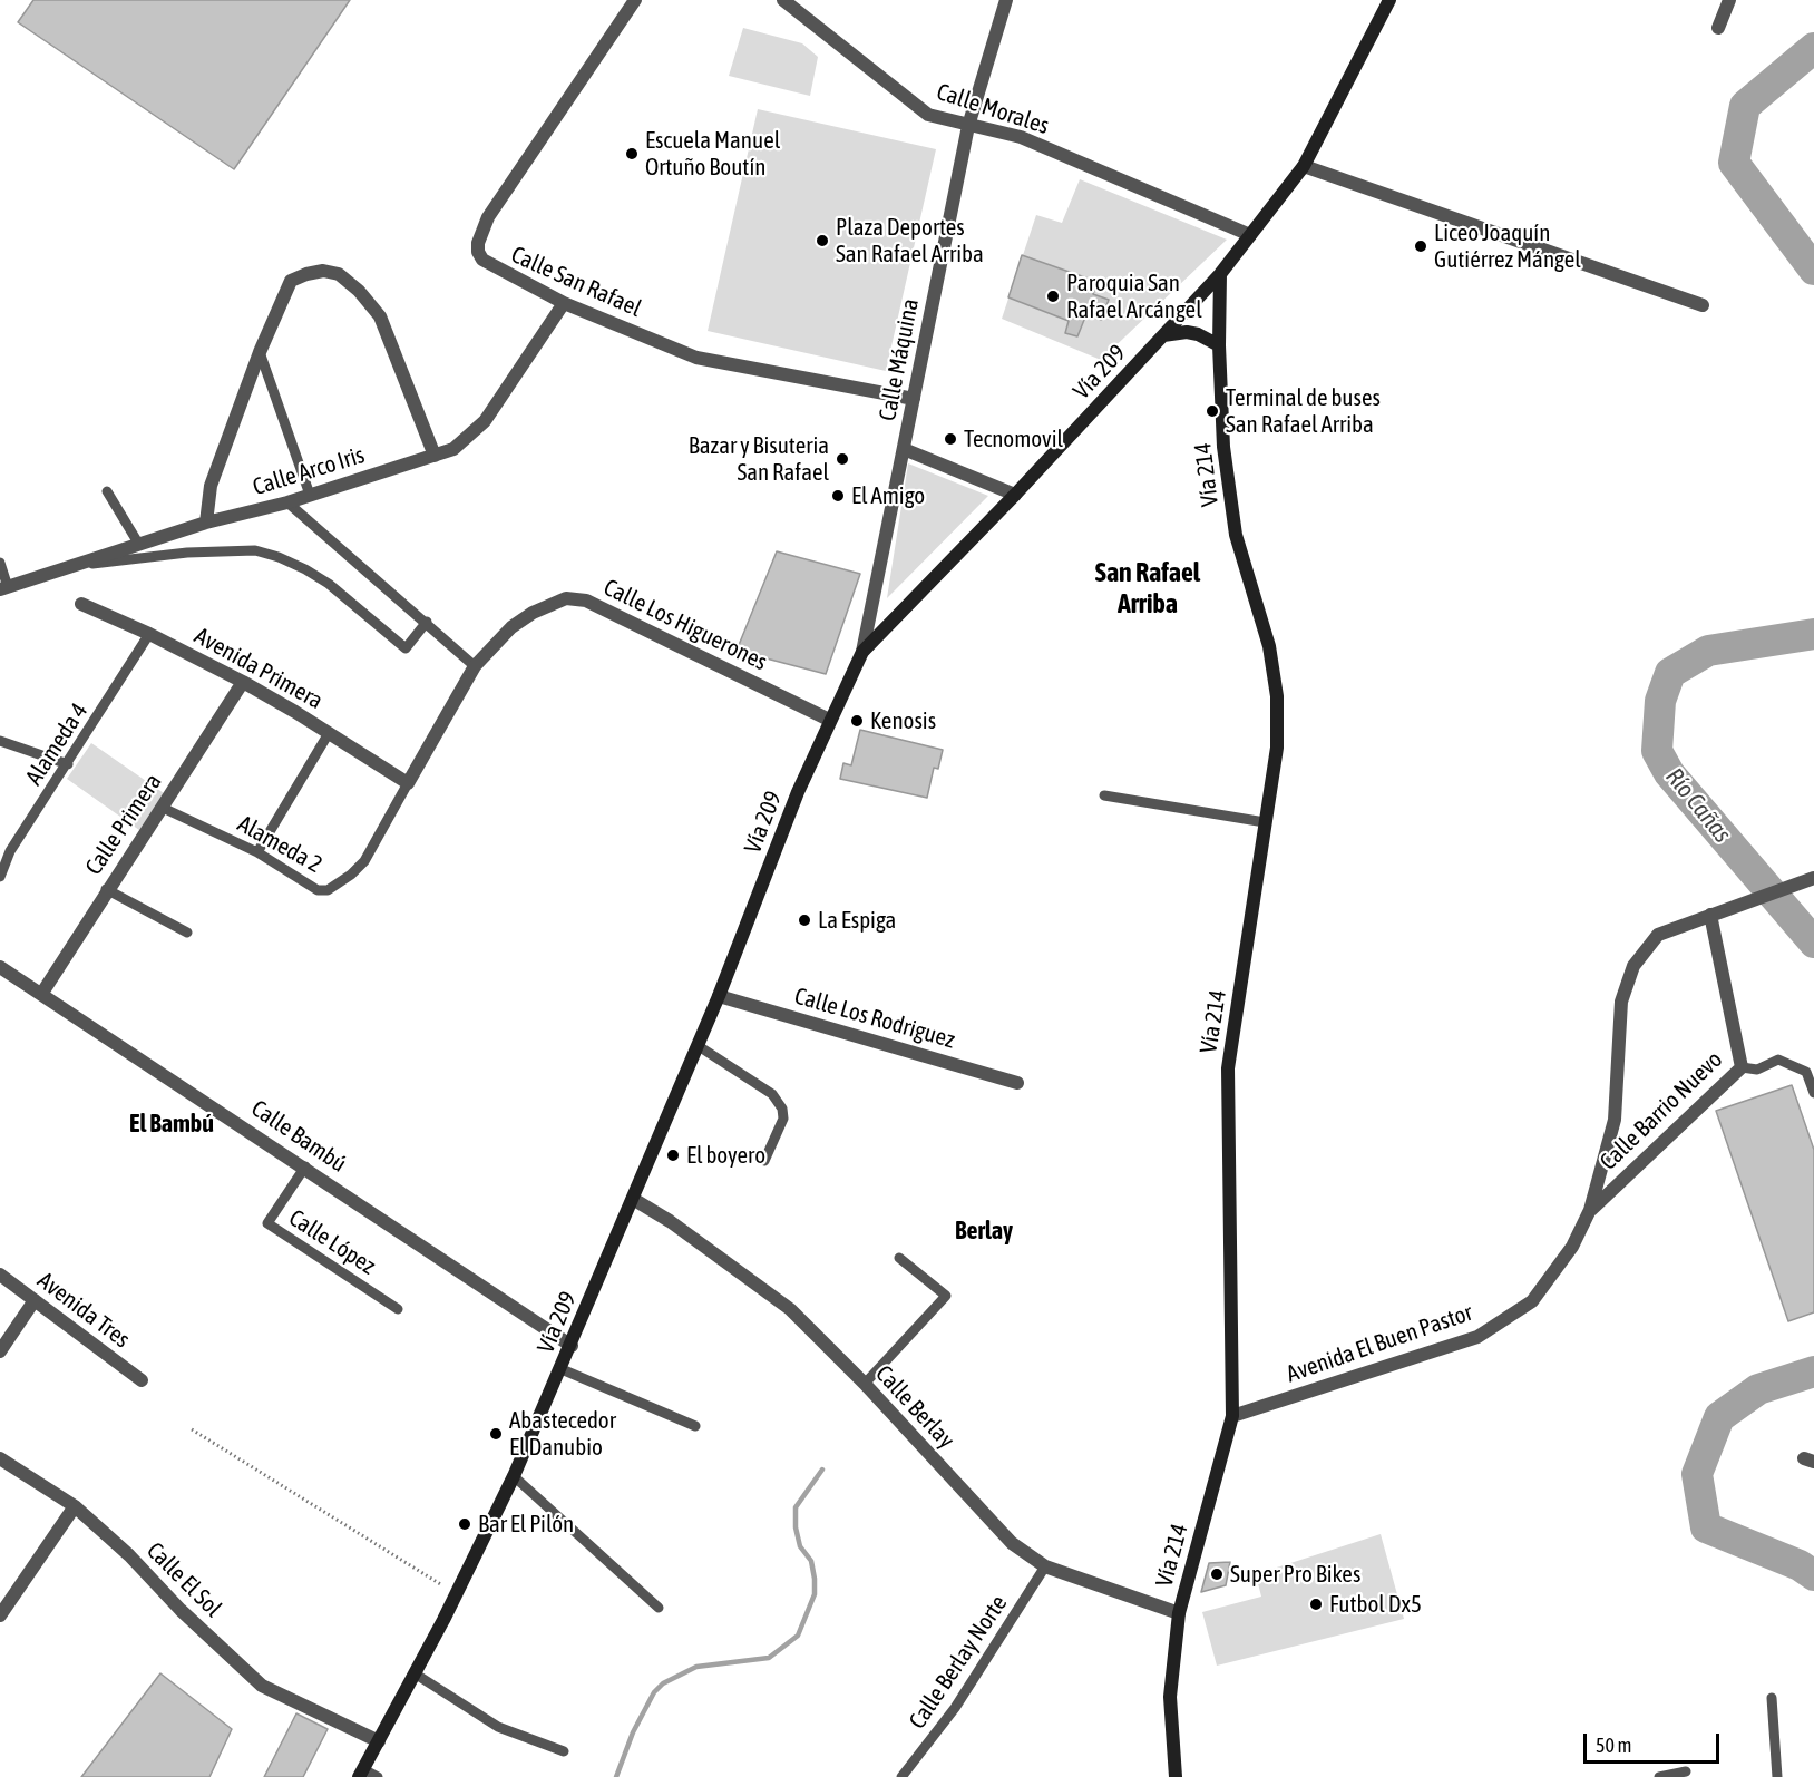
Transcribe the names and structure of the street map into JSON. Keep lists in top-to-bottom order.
{
  "streets": {
    "main road": ["Vía 209", "Vía 214"],
    "street": [
      "Calle Morales",
      "Calle San Rafael",
      "Calle Máquina",
      "Calle Arco Iris",
      "Calle Los Higuerones",
      "Avenida Primera",
      "Calle Primera",
      "Calle Los Rodriguez",
      "Calle Barrio Nuevo",
      "Calle Bambú",
      "Avenida Tres",
      "Avenida El Buen Pastor",
      "Calle Berlay",
      "Calle El Sol"
    ],
    "lane": [
      "Alameda 4",
      "Alameda 2",
      "Calle López",
      "Calle Berlay Norte"
    ]
  },
  "crossings": [
    ["Calle Morales", "Calle Máquina"],
    ["Calle Morales", "Vía 209"],
    ["Calle San Rafael", "Calle Máquina"],
    ["Calle San Rafael", "Calle Arco Iris"],
    ["Calle Máquina", "Vía 209"],
    ["Vía 209", "Vía 214"],
    ["Vía 209", "Calle Los Higuerones"],
    ["Vía 209", "Calle Los Rodriguez"],
    ["Vía 209", "Calle Bambú"],
    ["Vía 209", "Calle Berlay"],
    ["Vía 209", "Calle El Sol"],
    ["Vía 214", "Avenida El Buen Pastor"],
    ["Vía 214", "Calle Berlay"],
    ["Calle Los Higuerones", "Avenida Primera"],
    ["Calle Los Higuerones", "Alameda 2"],
    ["Avenida Primera", "Alameda 4"],
    ["Avenida Primera", "Calle Primera"],
    ["Avenida Primera", "Alameda 2"],
    ["Calle Primera", "Alameda 2"],
    ["Calle Primera", "Calle Bambú"],
    ["Calle Barrio Nuevo", "Avenida El Buen Pastor"],
    ["Calle Bambú", "Calle López"],
    ["Calle Berlay", "Calle Berlay Norte"]
  ],
  "districts": ["San Rafael Arriba", "El Bambú", "Berlay"],
  "water": ["Río Cañas"],
  "places": [
    "Escuela Manuel Ortuño Boutín",
    "Plaza Deportes San Rafael Arriba",
    "Liceo Joaquín Gutiérrez Mángel",
    "Paroquia San Rafael Arcángel",
    "Terminal de buses San Rafael Arriba",
    "Tecnomovil",
    "Bazar y Bisuteria San Rafael",
    "El Amigo",
    "Kenosis",
    "La Espiga",
    "El boyero",
    "Abastecedor El Danubio",
    "Bar El Pilón",
    "Super Pro Bikes",
    "Futbol Dx5"
  ],
  "scale_bar": "50 m"
}
